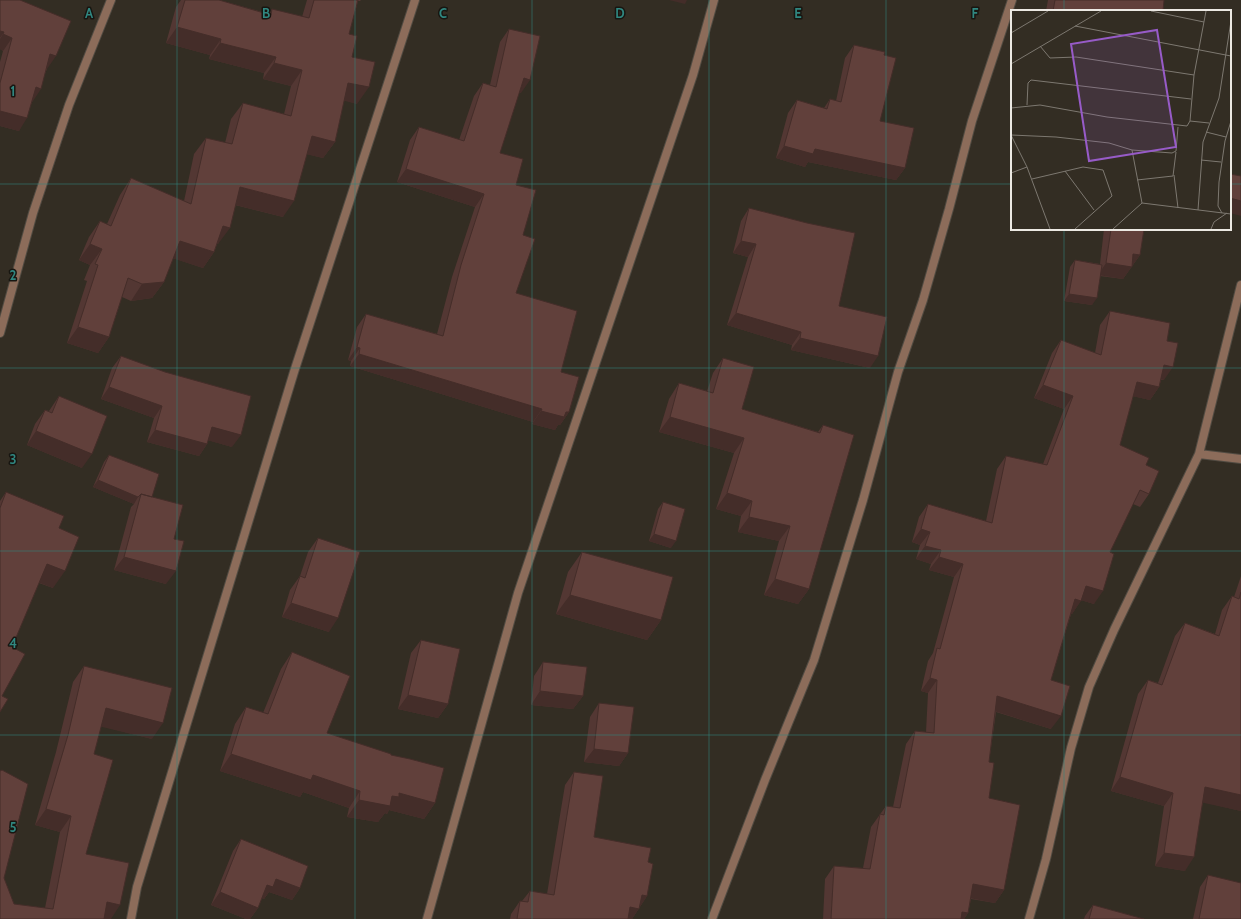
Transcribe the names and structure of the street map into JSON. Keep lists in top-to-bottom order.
{
  "grid": {
    "columns": [
      "A",
      "B",
      "C",
      "D",
      "E",
      "F"
    ],
    "rows": [
      "1",
      "2",
      "3",
      "4",
      "5"
    ]
  }
}
